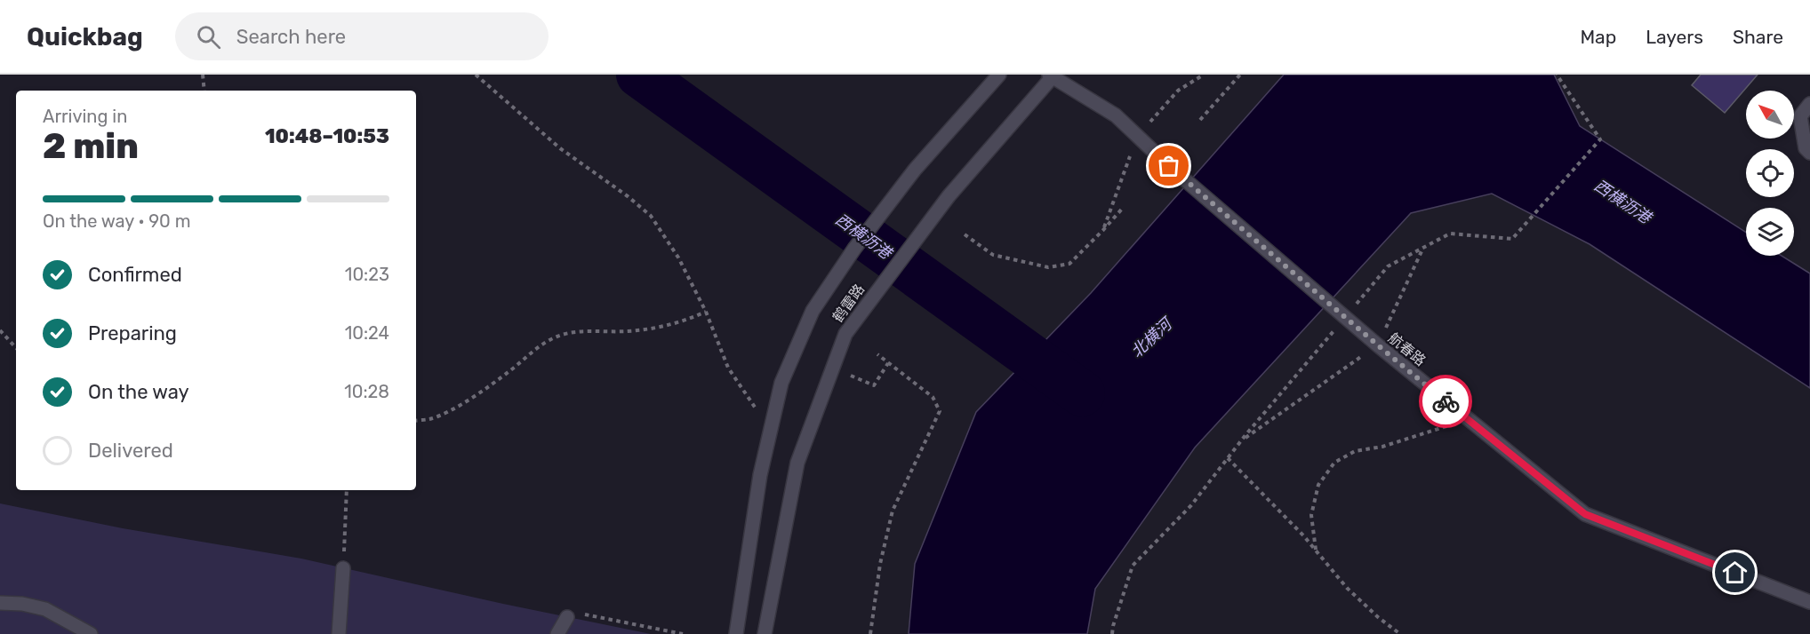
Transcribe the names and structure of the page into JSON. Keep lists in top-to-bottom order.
{
  "streets": {
    "street": ["鹤雷路", "航春路"]
  },
  "crossings": [
    ["鹤雷路", "航春路"]
  ],
  "water": ["西横沥港", "北横河"],
  "north": "top left",
  "page": {
    "header": "Quickbag",
    "search": "Search here",
    "nav": ["Map", "Layers", "Share"],
    "heading": ["2 min", "Arriving in", "10:48–10:53"],
    "bar": "On the way · 90 m",
    "list": [
      ["Confirmed", "10:23"],
      ["Preparing", "10:24"],
      ["On the way", "10:28"],
      "Delivered"
    ]
  }
}
